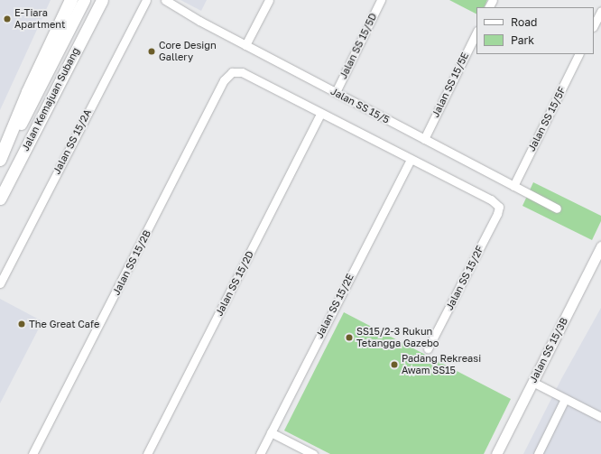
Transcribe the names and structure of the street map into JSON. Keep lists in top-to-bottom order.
{
  "streets": {
    "main road": ["Jalan Kemajuan Subang"],
    "street": [
      "Jalan SS 15/5D",
      "Jalan SS 15/5E",
      "Jalan SS 15/5",
      "Jalan SS 15/5F",
      "Jalan SS 15/2A",
      "Jalan SS 15/2B",
      "Jalan SS 15/2F",
      "Jalan SS 15/2D",
      "Jalan SS 15/2E",
      "Jalan SS 15/3B"
    ]
  },
  "crossings": [
    ["Jalan SS 15/5D", "Jalan SS 15/5"],
    ["Jalan SS 15/5E", "Jalan SS 15/5"],
    ["Jalan SS 15/5", "Jalan SS 15/5F"],
    ["Jalan SS 15/2B", "Jalan SS 15/2D"],
    ["Jalan SS 15/2F", "Jalan SS 15/2E"]
  ],
  "places": [
    "E-Tiara Apartment",
    "Core Design Gallery",
    "The Great Cafe",
    "SS15/2-3 Rukun Tetangga Gazebo",
    "Padang Rekreasi Awam SS15"
  ],
  "legend": ["Road", "Park"]
}
